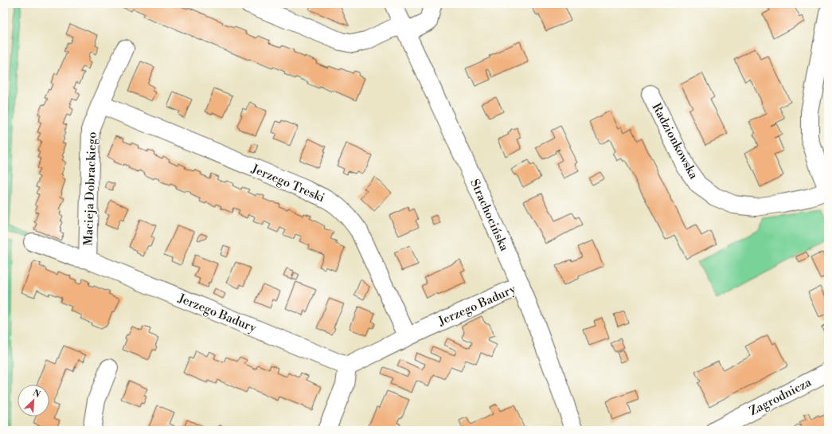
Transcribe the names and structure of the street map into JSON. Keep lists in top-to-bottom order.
{
  "streets": {
    "street": [
      "Radzionkowska",
      "Jerzego Treski",
      "Macieja Dobrackiego",
      "Strachocińska",
      "Jerzego Badury",
      "Zagrodnicza"
    ]
  },
  "crossings": [
    ["Jerzego Treski", "Macieja Dobrackiego"],
    ["Jerzego Treski", "Jerzego Badury"],
    ["Macieja Dobrackiego", "Jerzego Badury"],
    ["Strachocińska", "Jerzego Badury"]
  ],
  "north": "top right"
}
